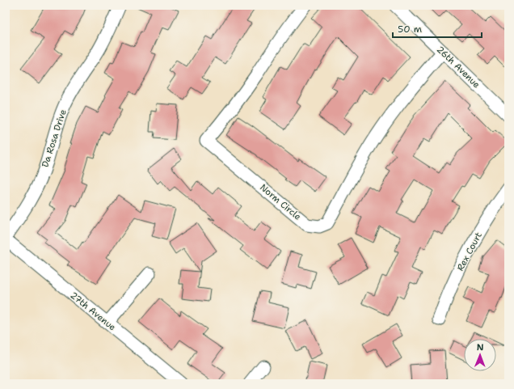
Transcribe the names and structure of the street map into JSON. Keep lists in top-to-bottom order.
{
  "streets": {
    "street": [
      "26th Avenue",
      "Da Rosa Drive",
      "Norm Circle",
      "Rex Court",
      "27th Avenue"
    ]
  },
  "crossings": [
    ["26th Avenue", "Norm Circle"],
    ["Da Rosa Drive", "27th Avenue"]
  ],
  "scale_bar": "50 m",
  "north": "top"
}
